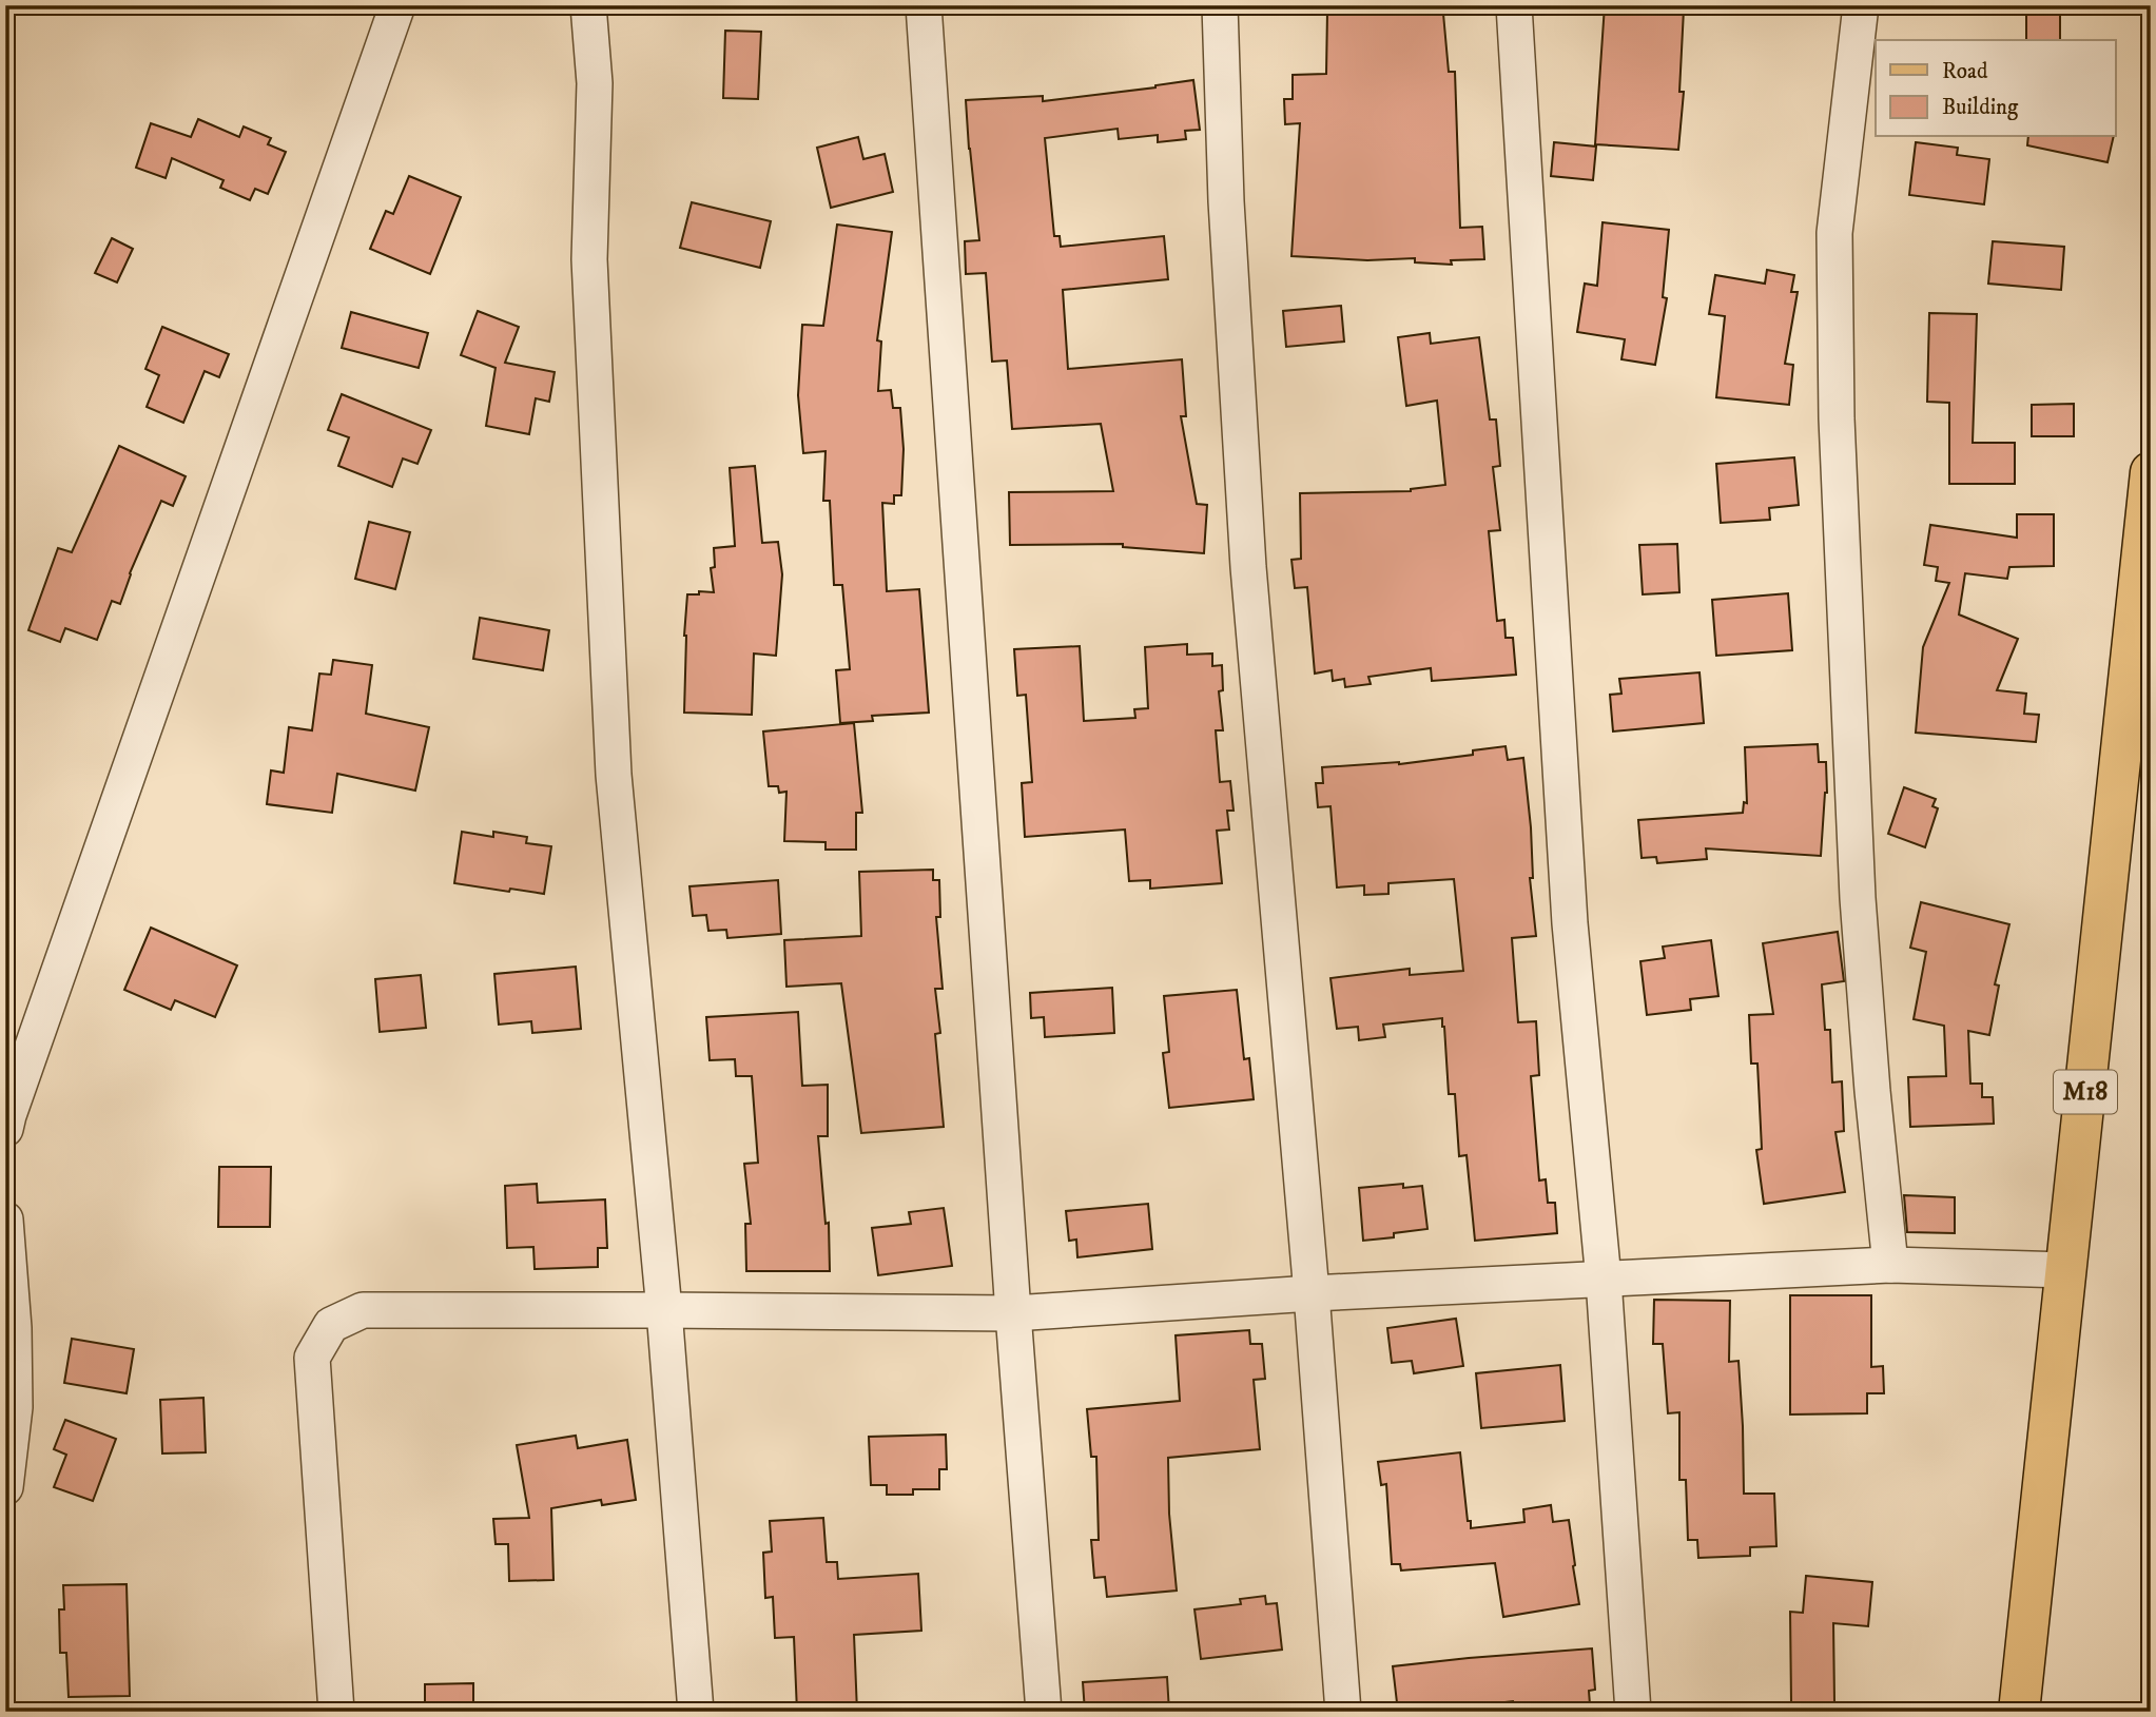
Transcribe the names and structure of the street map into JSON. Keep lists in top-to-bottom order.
{
  "streets": {
    "main road": ["M18"]
  },
  "legend": ["Road", "Building"]
}
